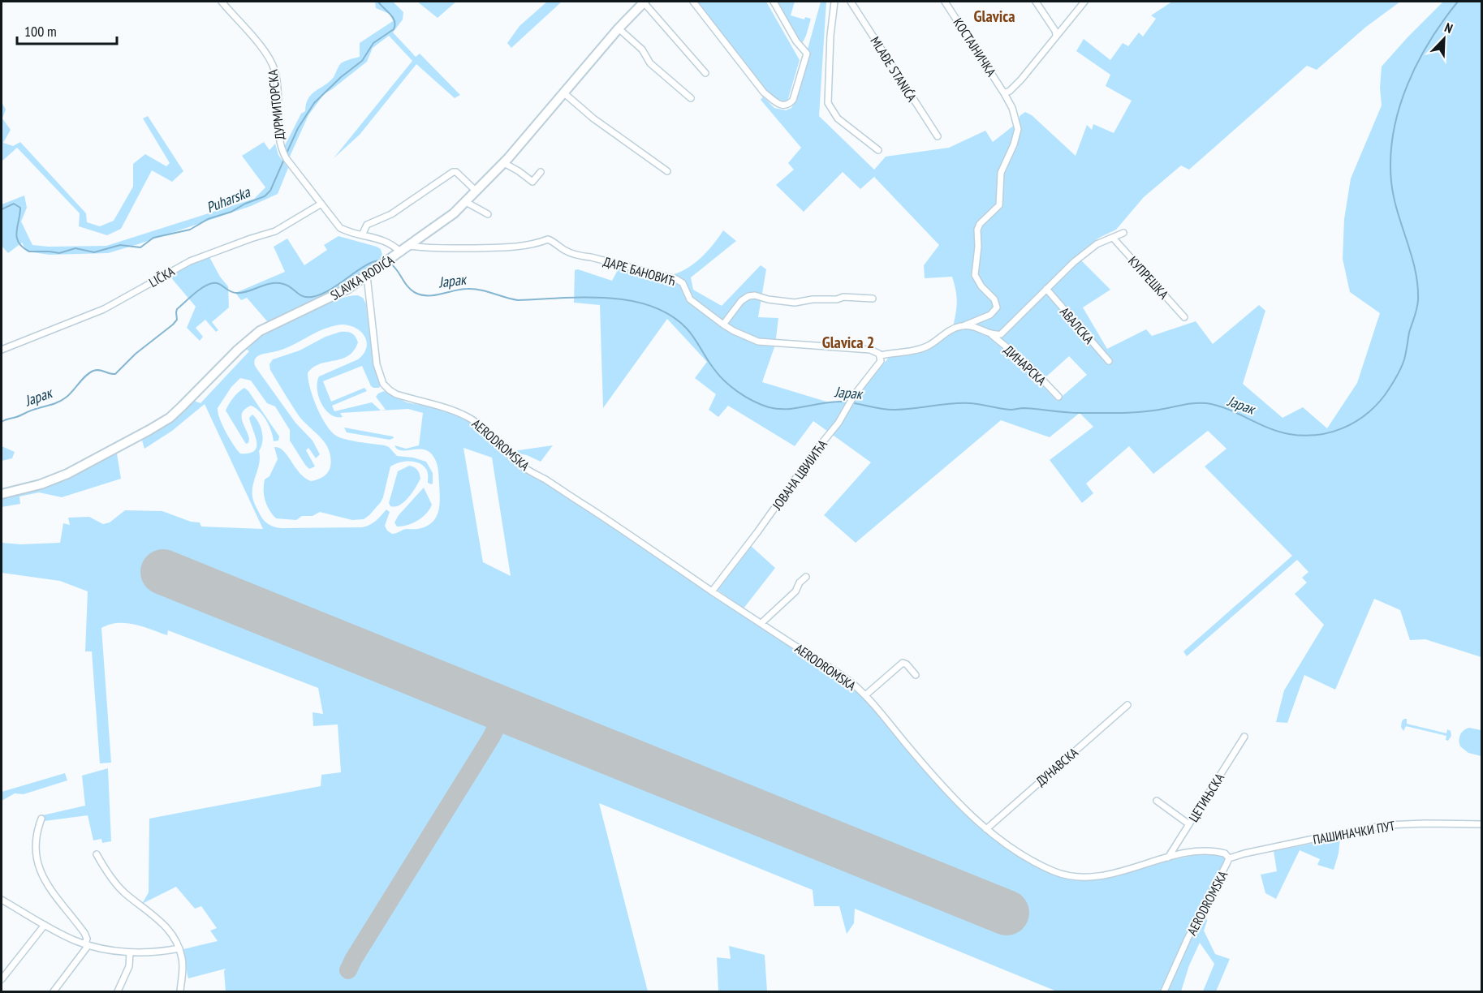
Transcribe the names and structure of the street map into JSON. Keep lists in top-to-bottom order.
{
  "streets": {
    "main road": ["SLAVKA RODIĆA"],
    "street": [
      "КОСТАЈНИЧКА",
      "MLAĐE STANIĆA",
      "ДУРМИТОРСКА",
      "ДАРЕ БАНОВИЋ",
      "LIČKA",
      "КУПРЕШКА",
      "АВАЛСКА",
      "ДИНАРСКА",
      "AERODROMSKA",
      "ЈОВАНА ЦВИЈИЋА",
      "ДУНАВСКА",
      "ЦЕТИЊСКА",
      "ПАШИНАЧКИ ПУТ"
    ]
  },
  "crossings": [
    ["ДУРМИТОРСКА", "LIČKA"],
    ["ДУРМИТОРСКА", "SLAVKA RODIĆA"],
    ["ДАРЕ БАНОВИЋ", "SLAVKA RODIĆA"],
    ["ДАРЕ БАНОВИЋ", "ЈОВАНА ЦВИЈИЋА"],
    ["SLAVKA RODIĆA", "AERODROMSKA"],
    ["AERODROMSKA", "ЈОВАНА ЦВИЈИЋА"],
    ["AERODROMSKA", "ДУНАВСКА"],
    ["AERODROMSKA", "ЦЕТИЊСКА"],
    ["AERODROMSKA", "ПАШИНАЧКИ ПУТ"]
  ],
  "districts": ["Glavica", "Glavica 2"],
  "water": ["Puharska", "Јарак"],
  "scale_bar": "100 m",
  "north": "top right"
}
